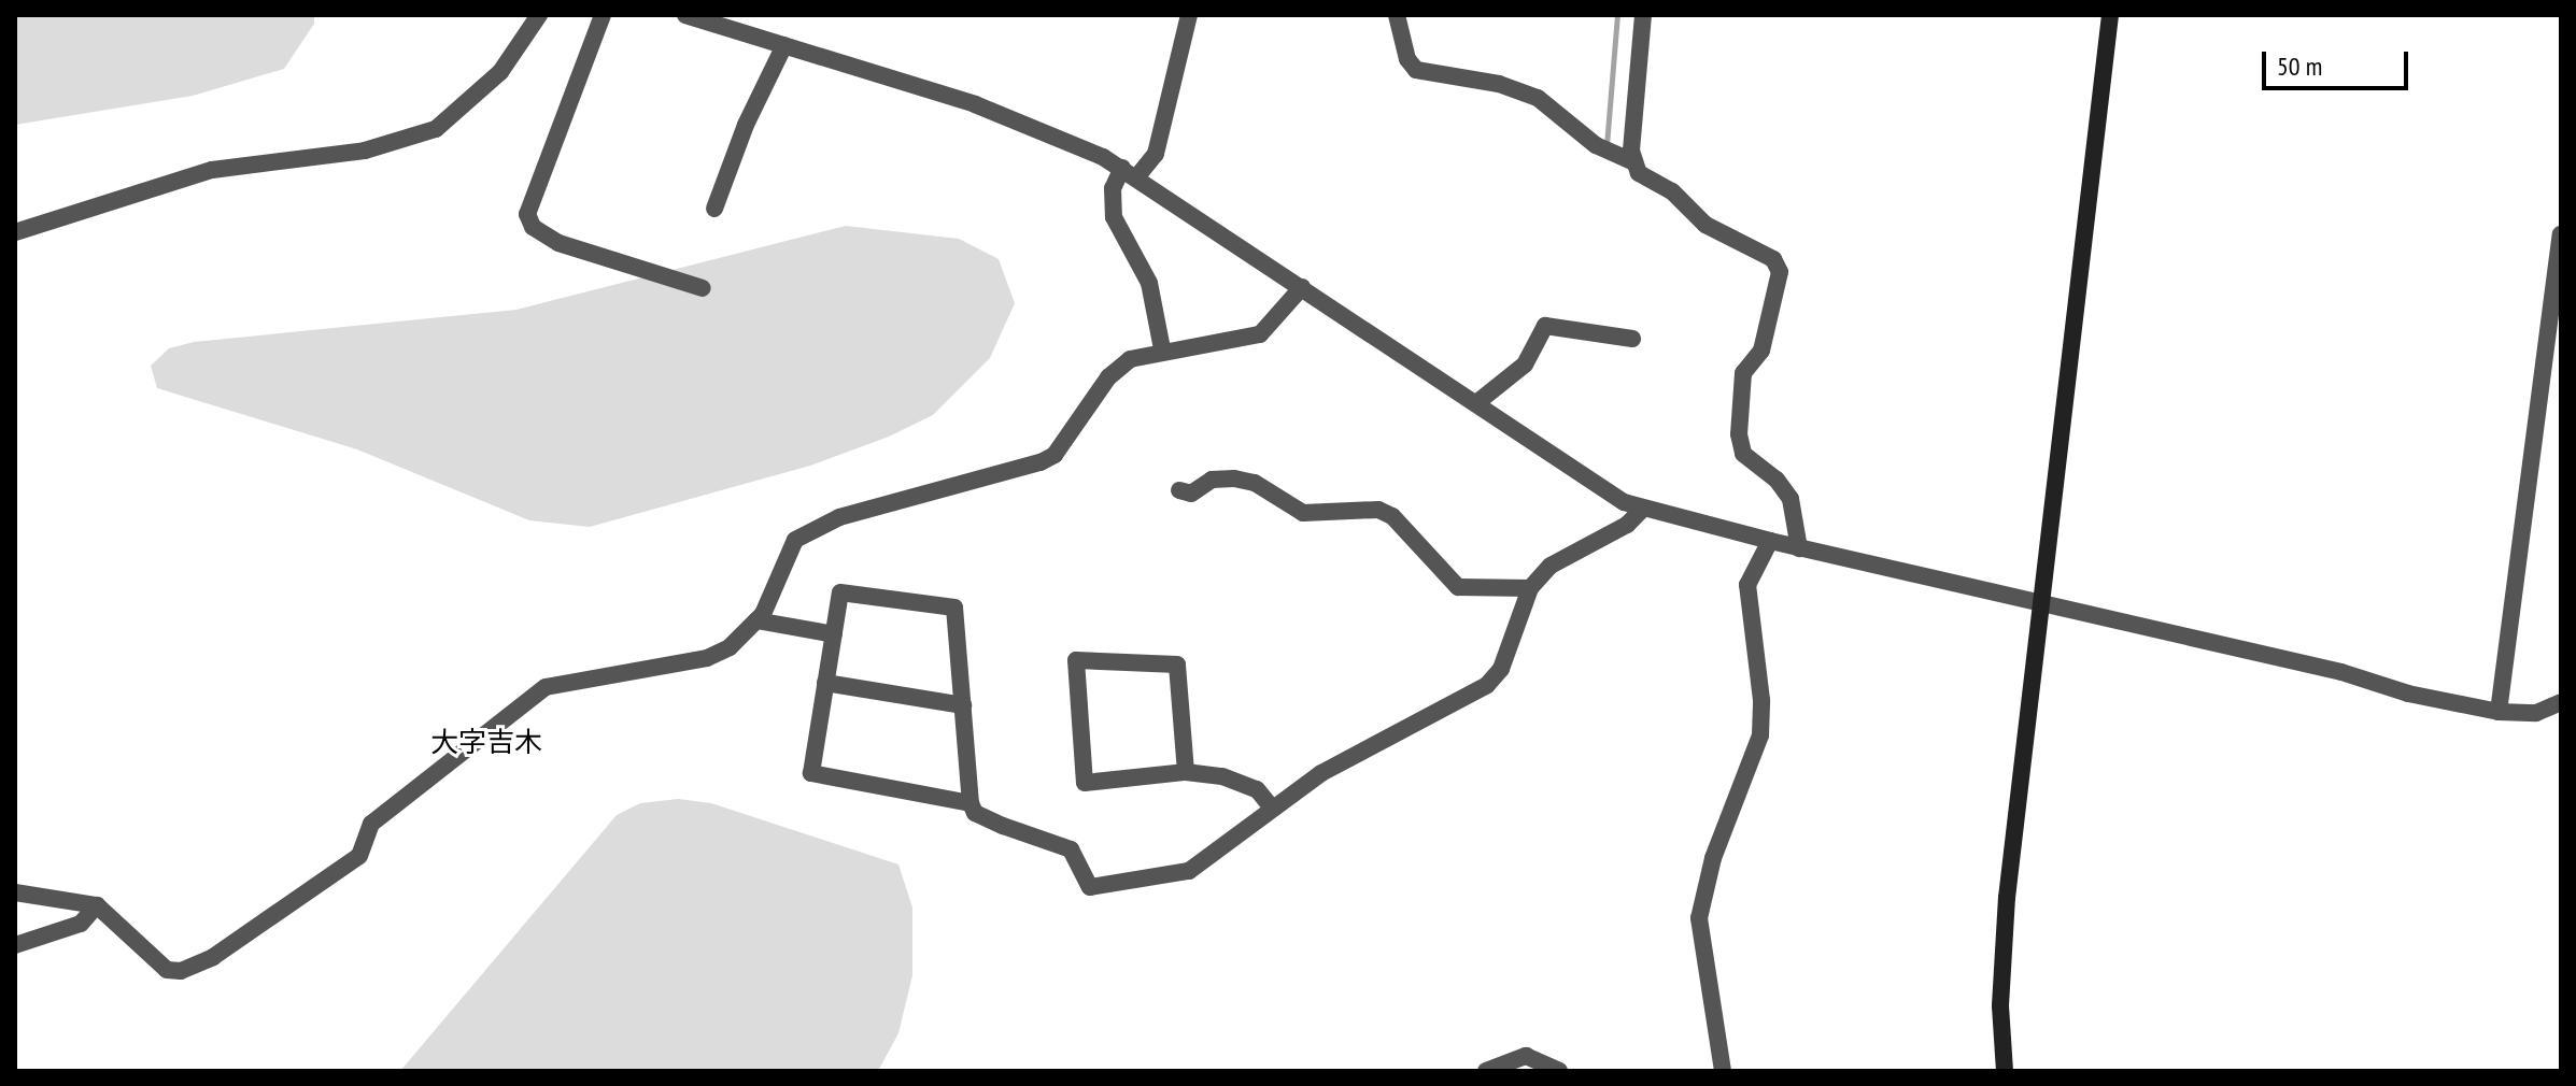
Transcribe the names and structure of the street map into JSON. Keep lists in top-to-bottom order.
{
  "districts": ["大字吉木"],
  "scale_bar": "50 m"
}
